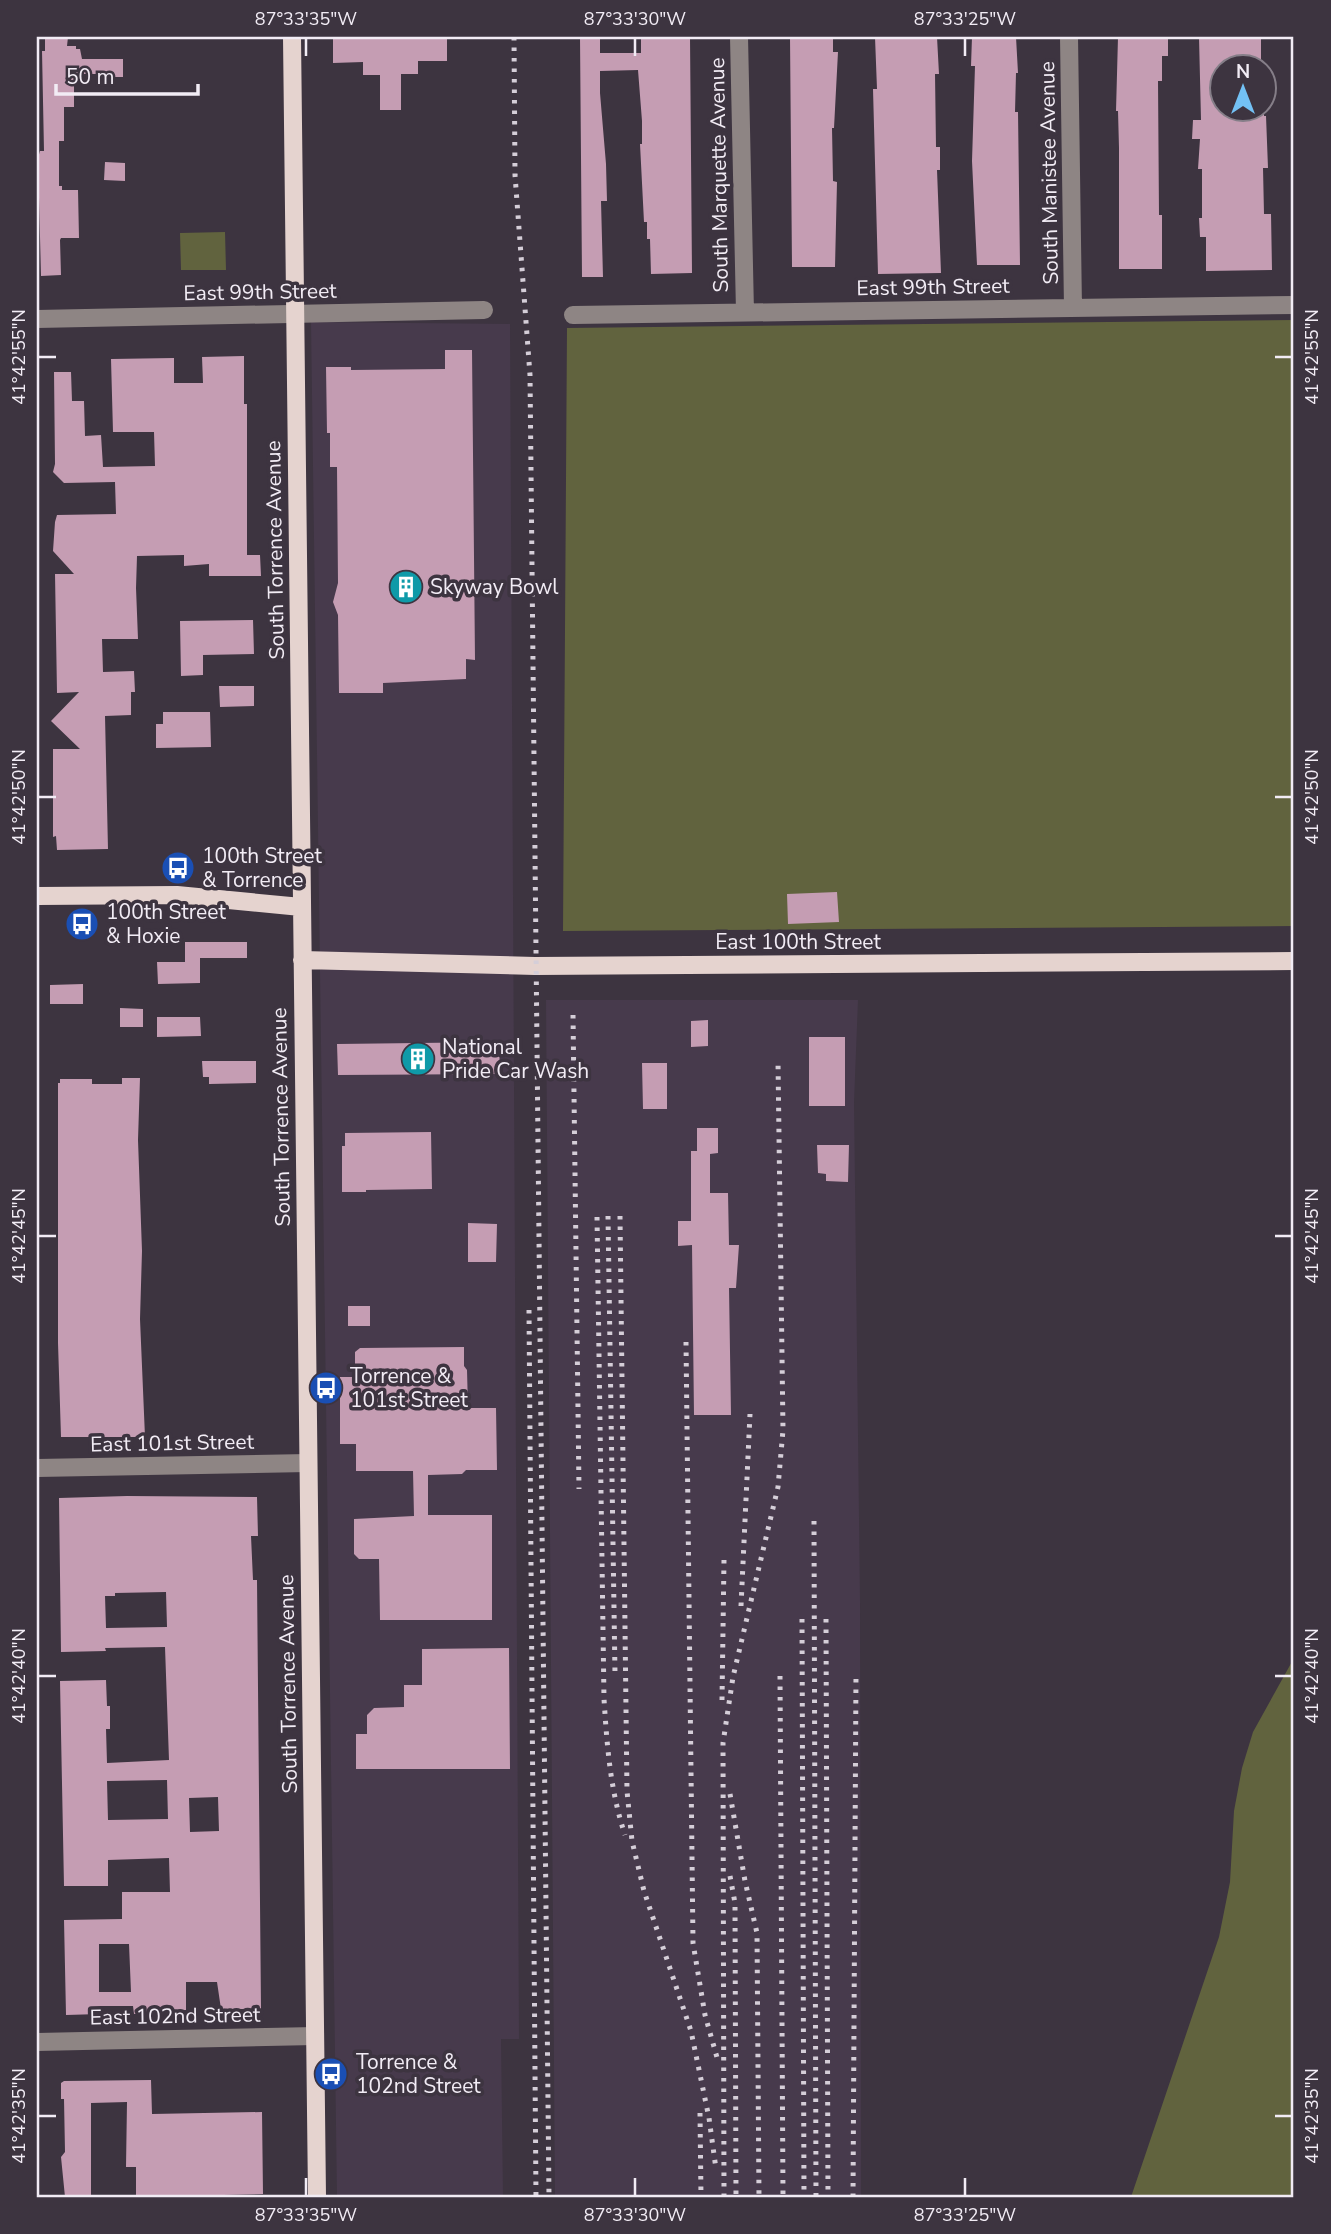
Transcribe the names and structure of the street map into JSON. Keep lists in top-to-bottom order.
{
  "streets": {
    "main road": ["South Torrence Avenue", "East 100th Street"],
    "street": [
      "South Manistee Avenue",
      "South Marquette Avenue",
      "East 99th Street",
      "East 101st Street",
      "East 102nd Street"
    ]
  },
  "crossings": [
    ["South Manistee Avenue", "East 99th Street"],
    ["South Marquette Avenue", "East 99th Street"],
    ["East 99th Street", "South Torrence Avenue"],
    ["South Torrence Avenue", "East 100th Street"],
    ["South Torrence Avenue", "East 101st Street"],
    ["South Torrence Avenue", "East 102nd Street"]
  ],
  "places": {
    "building": ["Skyway Bowl", "National Pride Car Wash"],
    "bus stop": [
      "100th Street & Torrence",
      "100th Street & Hoxie",
      "Torrence & 101st Street",
      "Torrence & 102nd Street"
    ]
  },
  "scale_bar": "50 m",
  "north": "top",
  "coordinates": [
    "87°33'35\"W",
    "87°33'30\"W",
    "87°33'25\"W",
    "41°42'55\"N",
    "41°42'50\"N",
    "41°42'45\"N",
    "41°42'40\"N",
    "41°42'35\"N"
  ]
}
